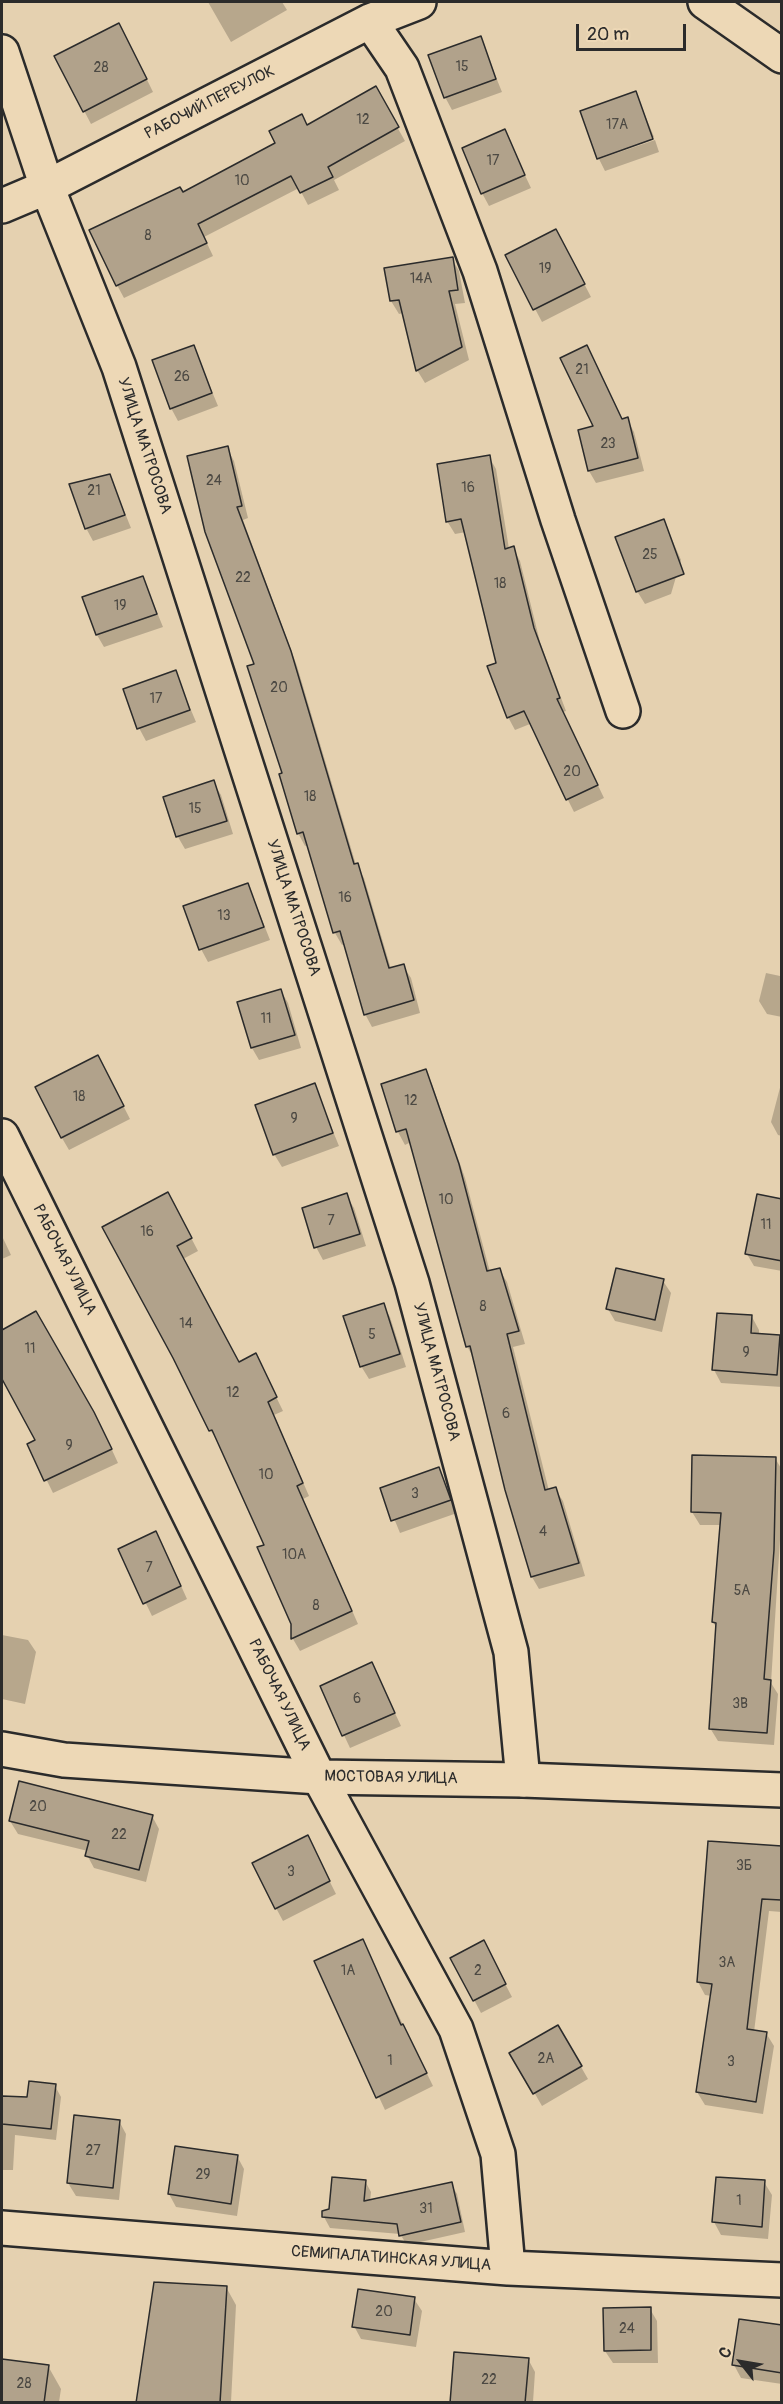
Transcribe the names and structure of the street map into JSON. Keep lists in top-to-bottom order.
{
  "streets": {
    "street": [
      "РАБОЧИЙ ПЕРЕУЛОК",
      "УЛИЦА МАТРОСОВА",
      "РАБОЧАЯ УЛИЦА",
      "МОСТОВАЯ УЛИЦА",
      "СЕМИПАЛАТИНСКАЯ УЛИЦА"
    ]
  },
  "crossings": [
    ["РАБОЧИЙ ПЕРЕУЛОК", "УЛИЦА МАТРОСОВА"],
    ["УЛИЦА МАТРОСОВА", "МОСТОВАЯ УЛИЦА"],
    ["РАБОЧАЯ УЛИЦА", "МОСТОВАЯ УЛИЦА"],
    ["РАБОЧАЯ УЛИЦА", "СЕМИПАЛАТИНСКАЯ УЛИЦА"]
  ],
  "house_numbers": [
    "15",
    "28",
    "12",
    "17А",
    "17",
    "10",
    "8",
    "19",
    "14А",
    "21",
    "26",
    "23",
    "24",
    "16",
    "21",
    "25",
    "22",
    "18",
    "19",
    "20",
    "17",
    "20",
    "18",
    "15",
    "16",
    "13",
    "11",
    "18",
    "12",
    "9",
    "10",
    "7",
    "11",
    "16",
    "8",
    "14",
    "5",
    "11",
    "9",
    "12",
    "6",
    "9",
    "10",
    "3",
    "4",
    "10А",
    "7",
    "5А",
    "8",
    "6",
    "3В",
    "20",
    "22",
    "3Б",
    "3",
    "3А",
    "1А",
    "2",
    "2А",
    "1",
    "3",
    "27",
    "29",
    "1",
    "31",
    "20",
    "24",
    "22",
    "28"
  ],
  "scale_bar": "20 m",
  "north": "top left"
}
